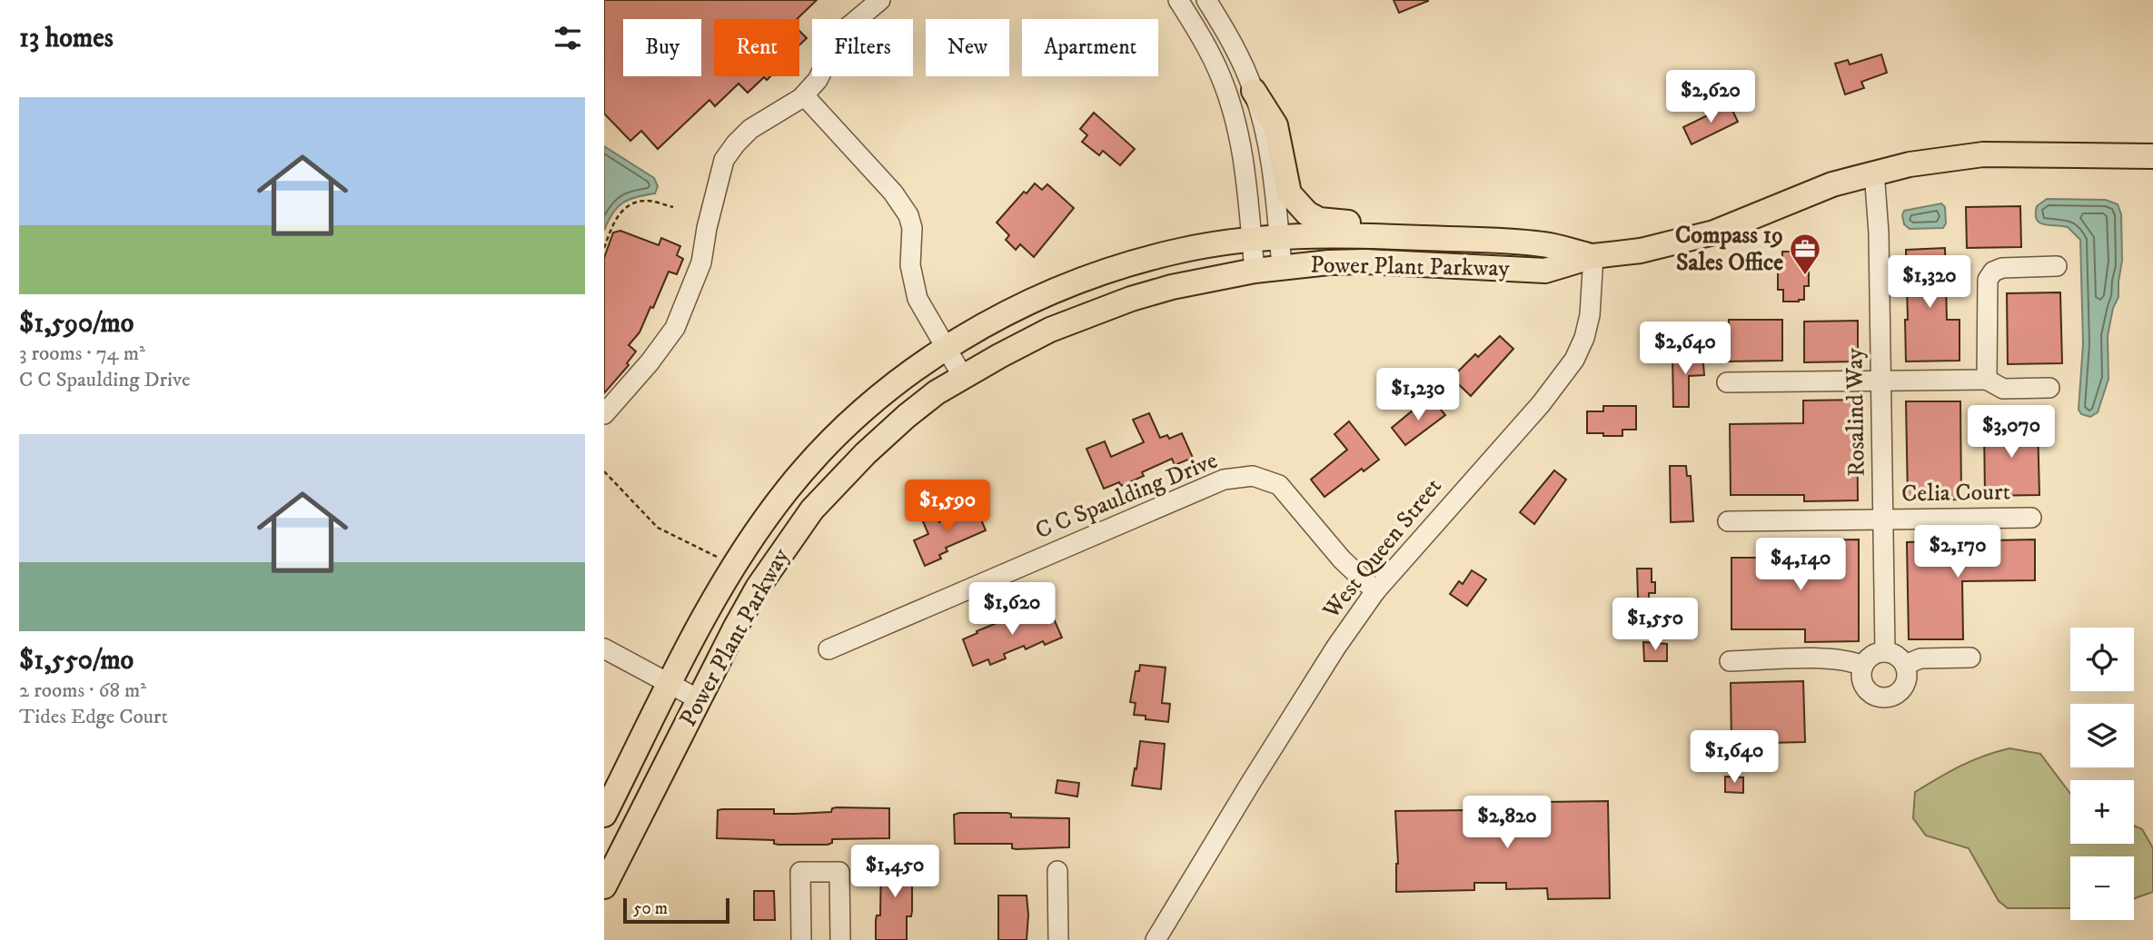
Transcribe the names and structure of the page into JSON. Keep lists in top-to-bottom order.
{
  "streets": {
    "main road": ["Power Plant Parkway"],
    "street": [
      "Rosalind Way",
      "Celia Court",
      "C C Spaulding Drive",
      "West Queen Street"
    ]
  },
  "crossings": [
    ["Power Plant Parkway", "Rosalind Way"],
    ["Power Plant Parkway", "West Queen Street"],
    ["Rosalind Way", "Celia Court"],
    ["C C Spaulding Drive", "West Queen Street"]
  ],
  "places": {
    "office": ["Compass 19 Sales Office"]
  },
  "scale_bar": "50 m",
  "page": {
    "heading": "13 homes",
    "chip": [
      "Buy",
      "Rent",
      "Filters",
      "New",
      "Apartment"
    ],
    "price": [
      "$2,620",
      "$1,320",
      "$2,640",
      "$1,230",
      "$3,070",
      "$1,590",
      "$2,170",
      "$4,140",
      "$1,620",
      "$1,550",
      "$1,640",
      "$2,820",
      "$1,450"
    ],
    "list": [
      {
        "name": "$1,590/mo",
        "note": "3 rooms · 74 m² · C C Spaulding Drive"
      },
      {
        "name": "$1,550/mo",
        "note": "2 rooms · 68 m² · Tides Edge Court"
      }
    ],
    "map_buttons": ["+", "−"],
    "scale": "50 m"
  }
}
